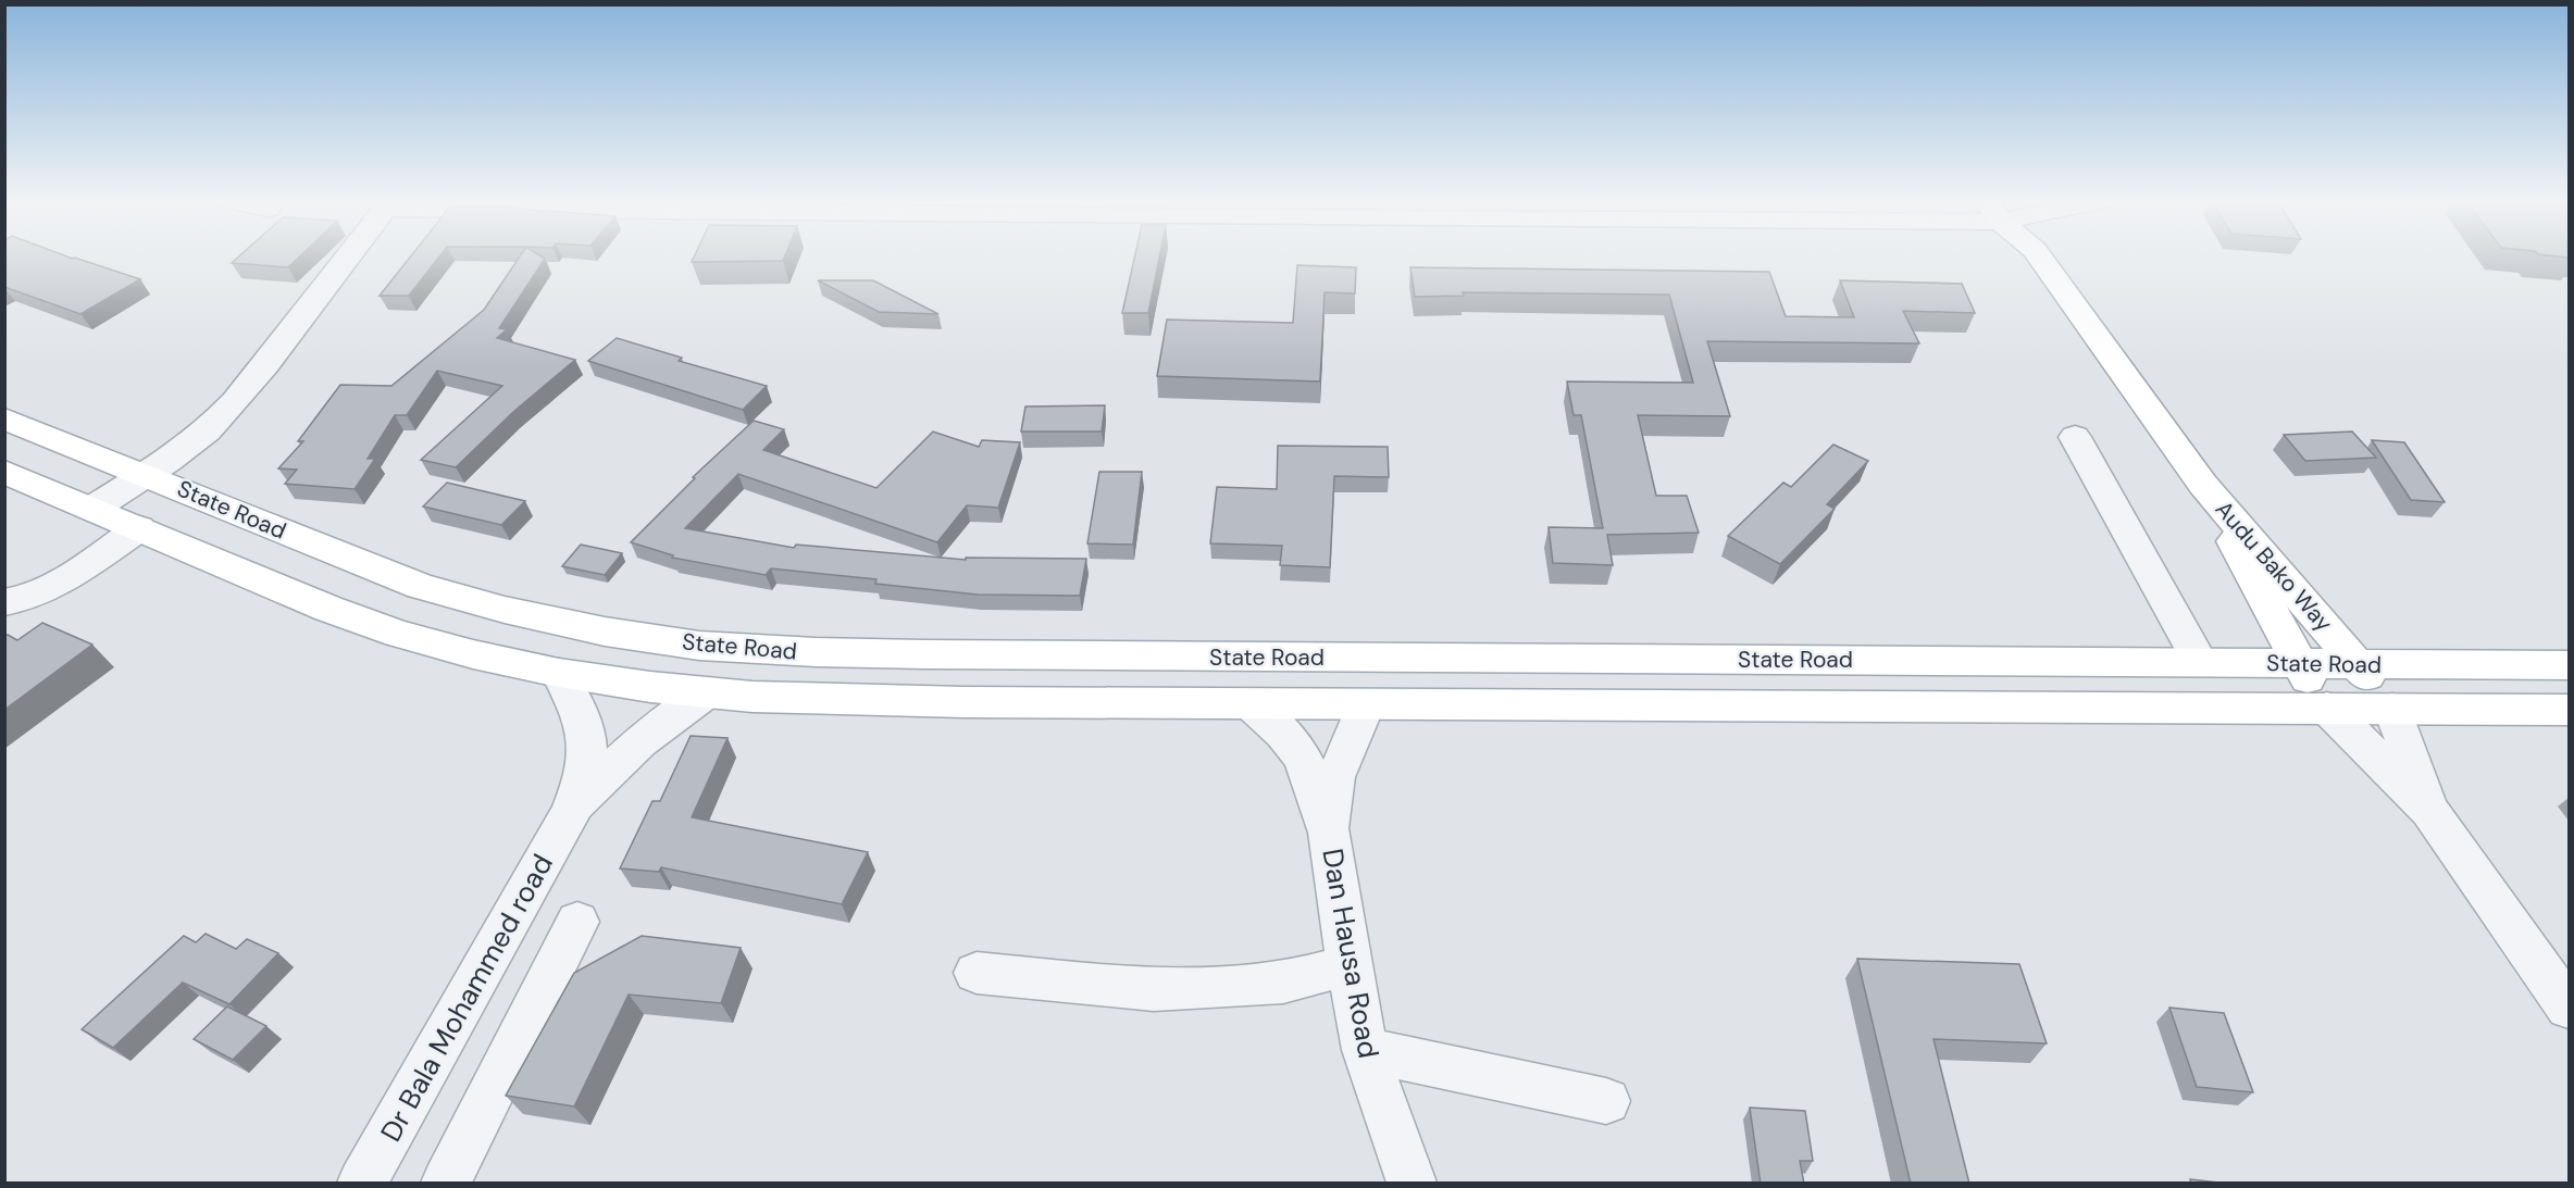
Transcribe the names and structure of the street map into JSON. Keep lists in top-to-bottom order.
{
  "streets": {
    "main road": ["State Road", "Audu Bako Way"],
    "street": ["Dan Hausa Road", "Dr Bala Mohammed road"]
  },
  "crossings": [
    ["State Road", "Audu Bako Way"],
    ["State Road", "Dan Hausa Road"]
  ]
}
